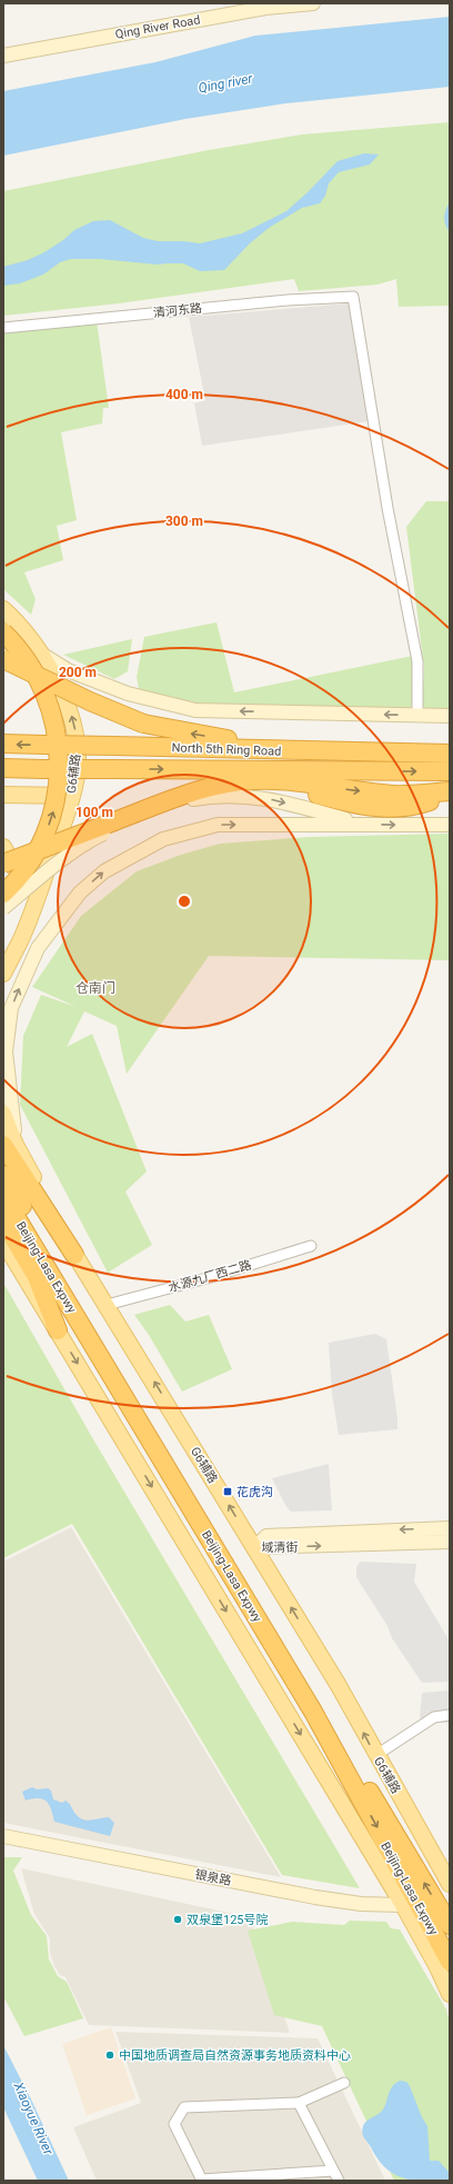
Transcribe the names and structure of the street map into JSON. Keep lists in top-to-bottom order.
{
  "streets": {
    "highway": ["North 5th Ring Road", "Beijing-Lasa Expwy"],
    "main road": ["G6辅路"],
    "street": [
      "Qing River Road",
      "清河东路",
      "水源九厂西二路",
      "域清街",
      "银泉路"
    ]
  },
  "crossings": [
    ["G6辅路", "水源九厂西二路"],
    ["G6辅路", "域清街"]
  ],
  "districts": ["仓南门"],
  "water": ["Qing river", "Xiaoyue River"],
  "places": {
    "transit": ["花虎沟"],
    "other": ["双泉堡125号院", "中国地质调查局自然资源事务地质资料中心"]
  },
  "rings": [
    "400 m",
    "300 m",
    "200 m",
    "100 m"
  ]
}
